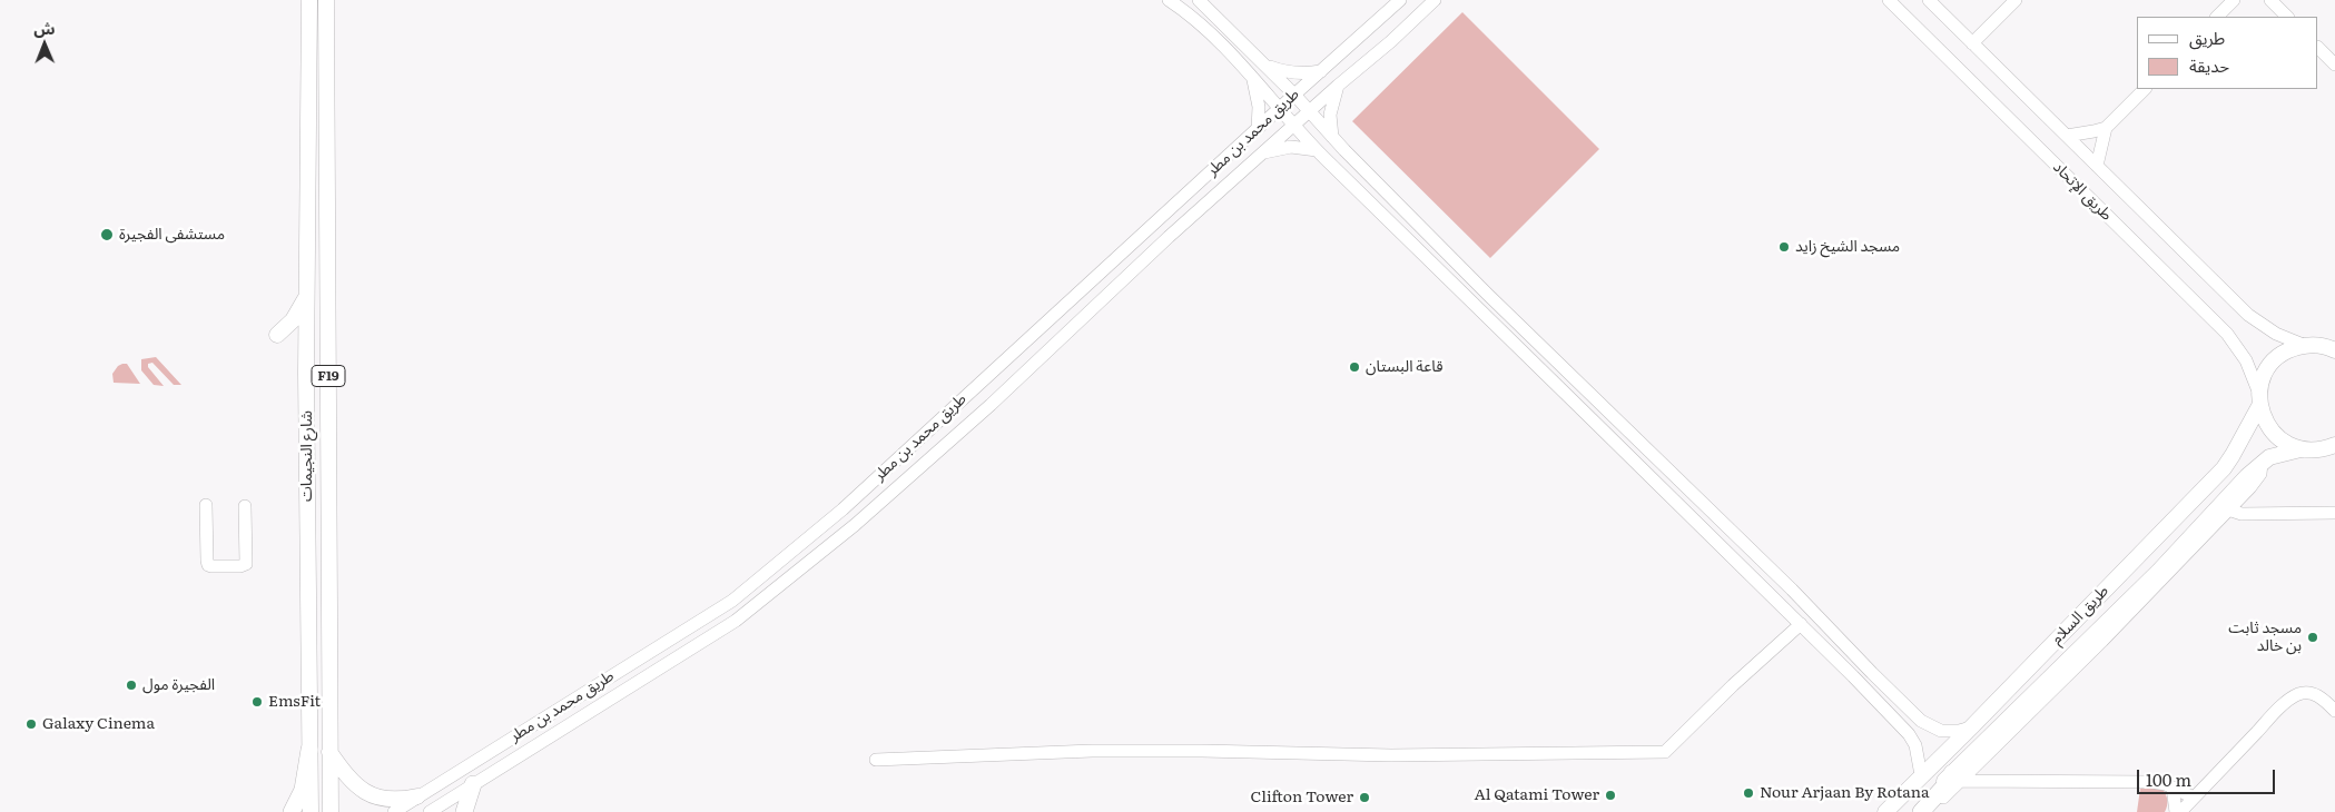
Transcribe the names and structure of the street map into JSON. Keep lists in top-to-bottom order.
{
  "streets": {
    "main road": ["F19", "شارع النجيمات", "طريق السلام"],
    "street": ["طريق محمد بن مطر", "طريق اﻹتحاد"]
  },
  "crossings": [
    ["طريق اﻹتحاد", "طريق السلام"]
  ],
  "places": [
    "مستشفى الفجيرة",
    "مسجد الشيخ زايد",
    "قاعة البستان",
    "مسجد ثابت بن خالد",
    "الفجيرة مول",
    "EmsFit",
    "Galaxy Cinema",
    "Nour Arjaan By Rotana",
    "Al Qatami Tower",
    "Clifton Tower"
  ],
  "legend": ["طريق", "حديقة"],
  "scale_bar": "100 m",
  "north": "top"
}
